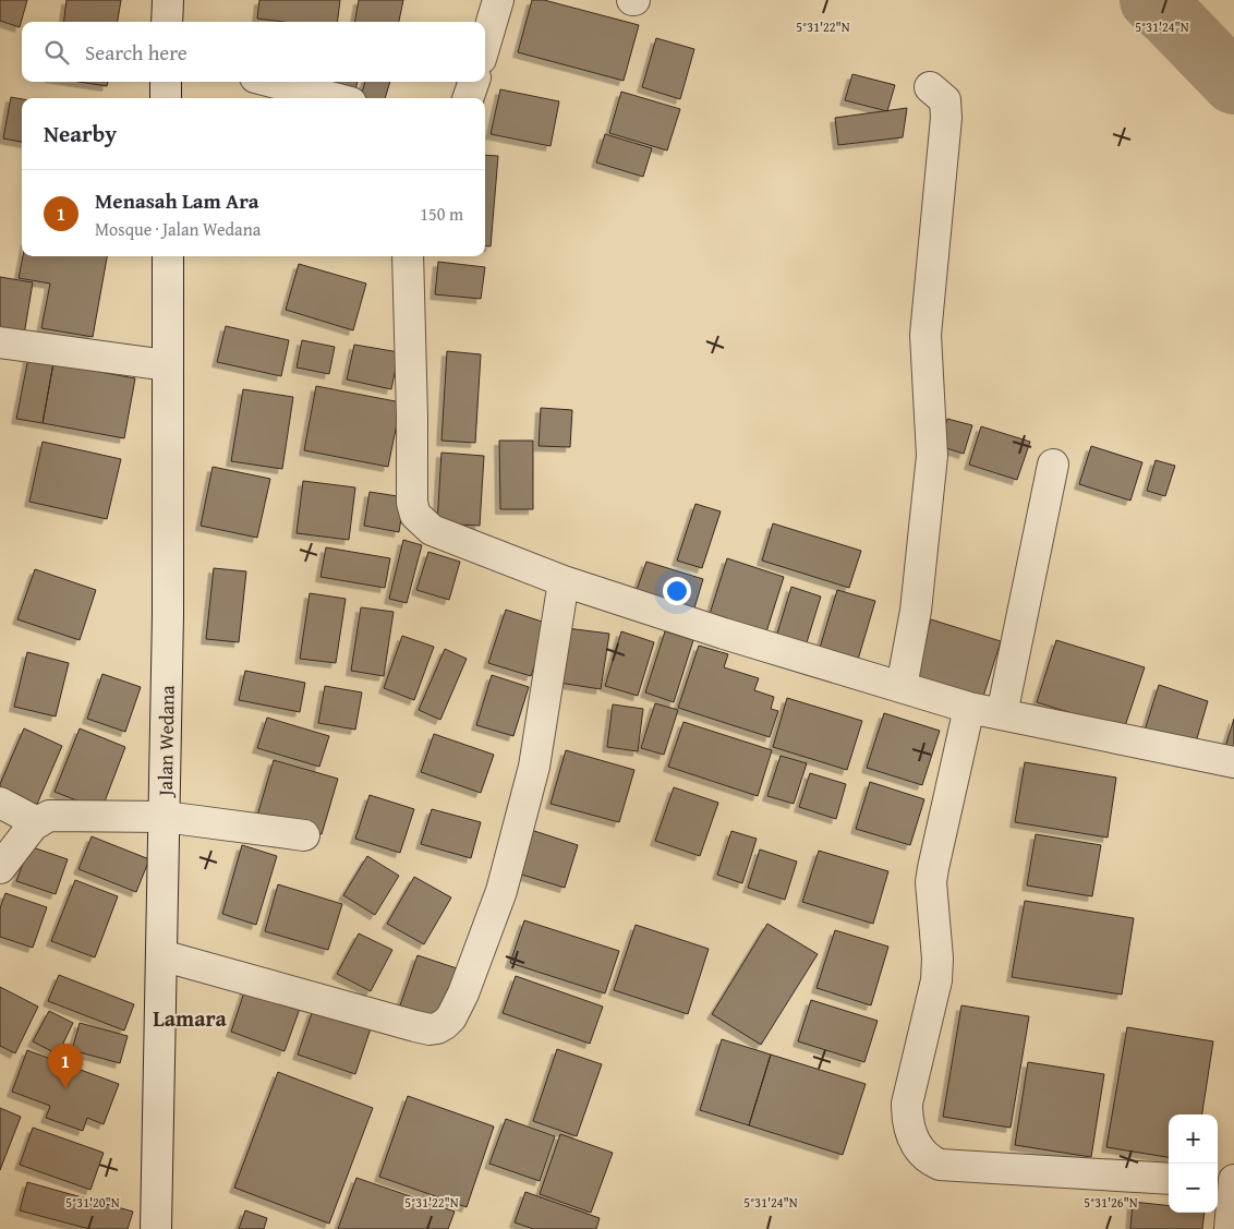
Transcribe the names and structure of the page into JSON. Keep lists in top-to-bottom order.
{
  "streets": {
    "street": ["Jalan Wedana"]
  },
  "districts": ["Lamara"],
  "page": {
    "search": "Search here",
    "heading": "Nearby",
    "list": [
      {
        "mark": "1",
        "name": "Menasah Lam Ara",
        "note": "Mosque · Jalan Wedana",
        "value": "150 m"
      }
    ],
    "pins": "1",
    "map_buttons": ["+", "−"]
  },
  "coordinates": [
    "5°31'22\"N",
    "5°31'24\"N",
    "5°31'20\"N",
    "5°31'26\"N"
  ]
}
